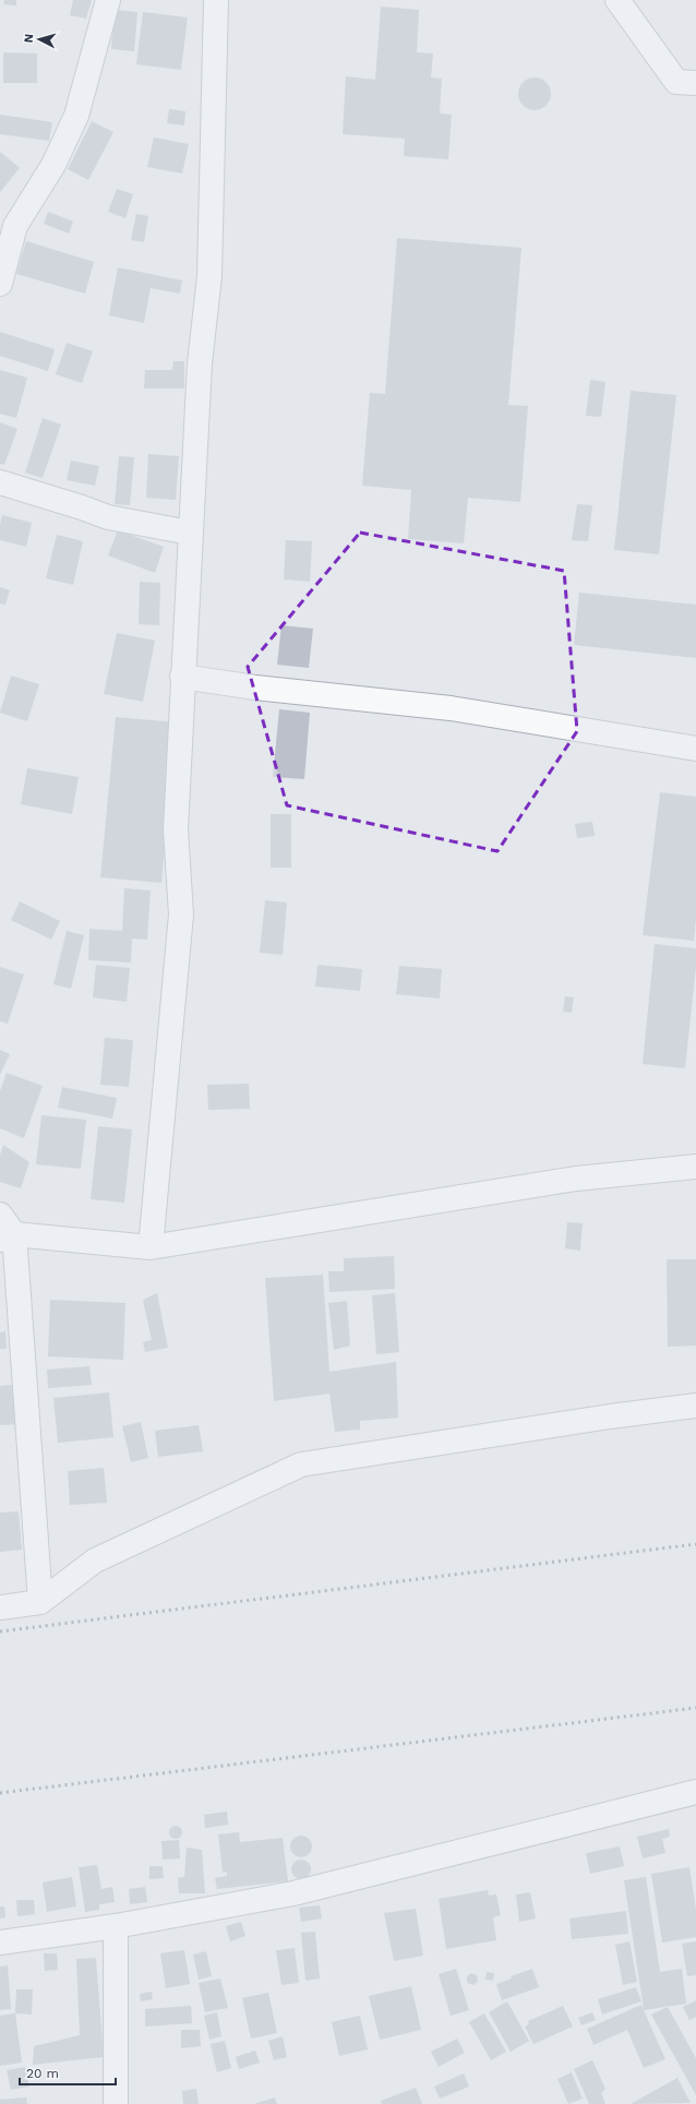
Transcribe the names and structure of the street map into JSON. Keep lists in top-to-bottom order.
{
  "scale_bar": "20 m",
  "north": "left"
}
